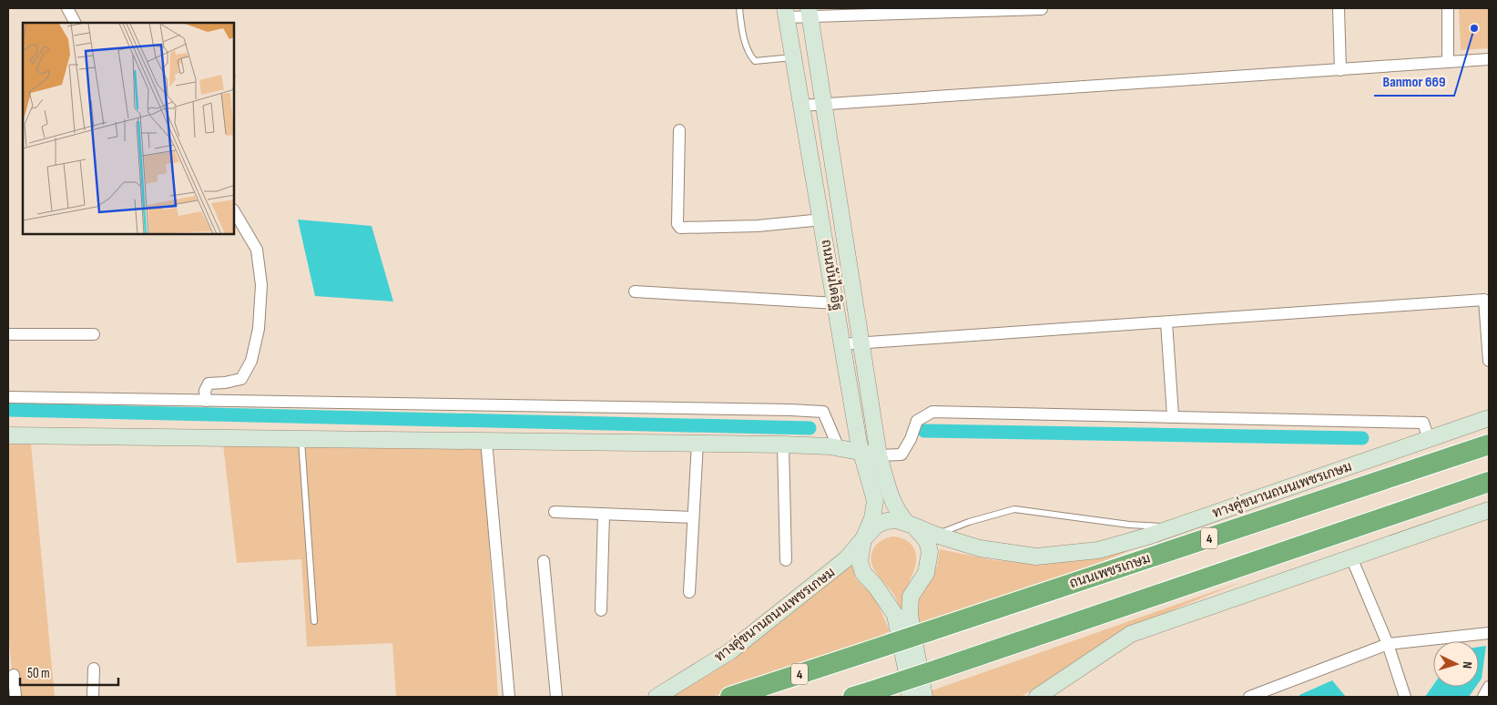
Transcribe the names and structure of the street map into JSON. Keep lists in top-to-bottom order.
{
  "streets": {
    "highway": ["4", "ถนนเพชรเกษม"],
    "main road": ["ถนนบันไดอิฐ", "ทางคู่ขนานถนนเพชรเกษม"]
  },
  "crossings": [
    ["ถนนบันไดอิฐ", "ทางคู่ขนานถนนเพชรเกษม"]
  ],
  "places": ["Banmor 669"],
  "scale_bar": "50 m",
  "north": "right"
}
